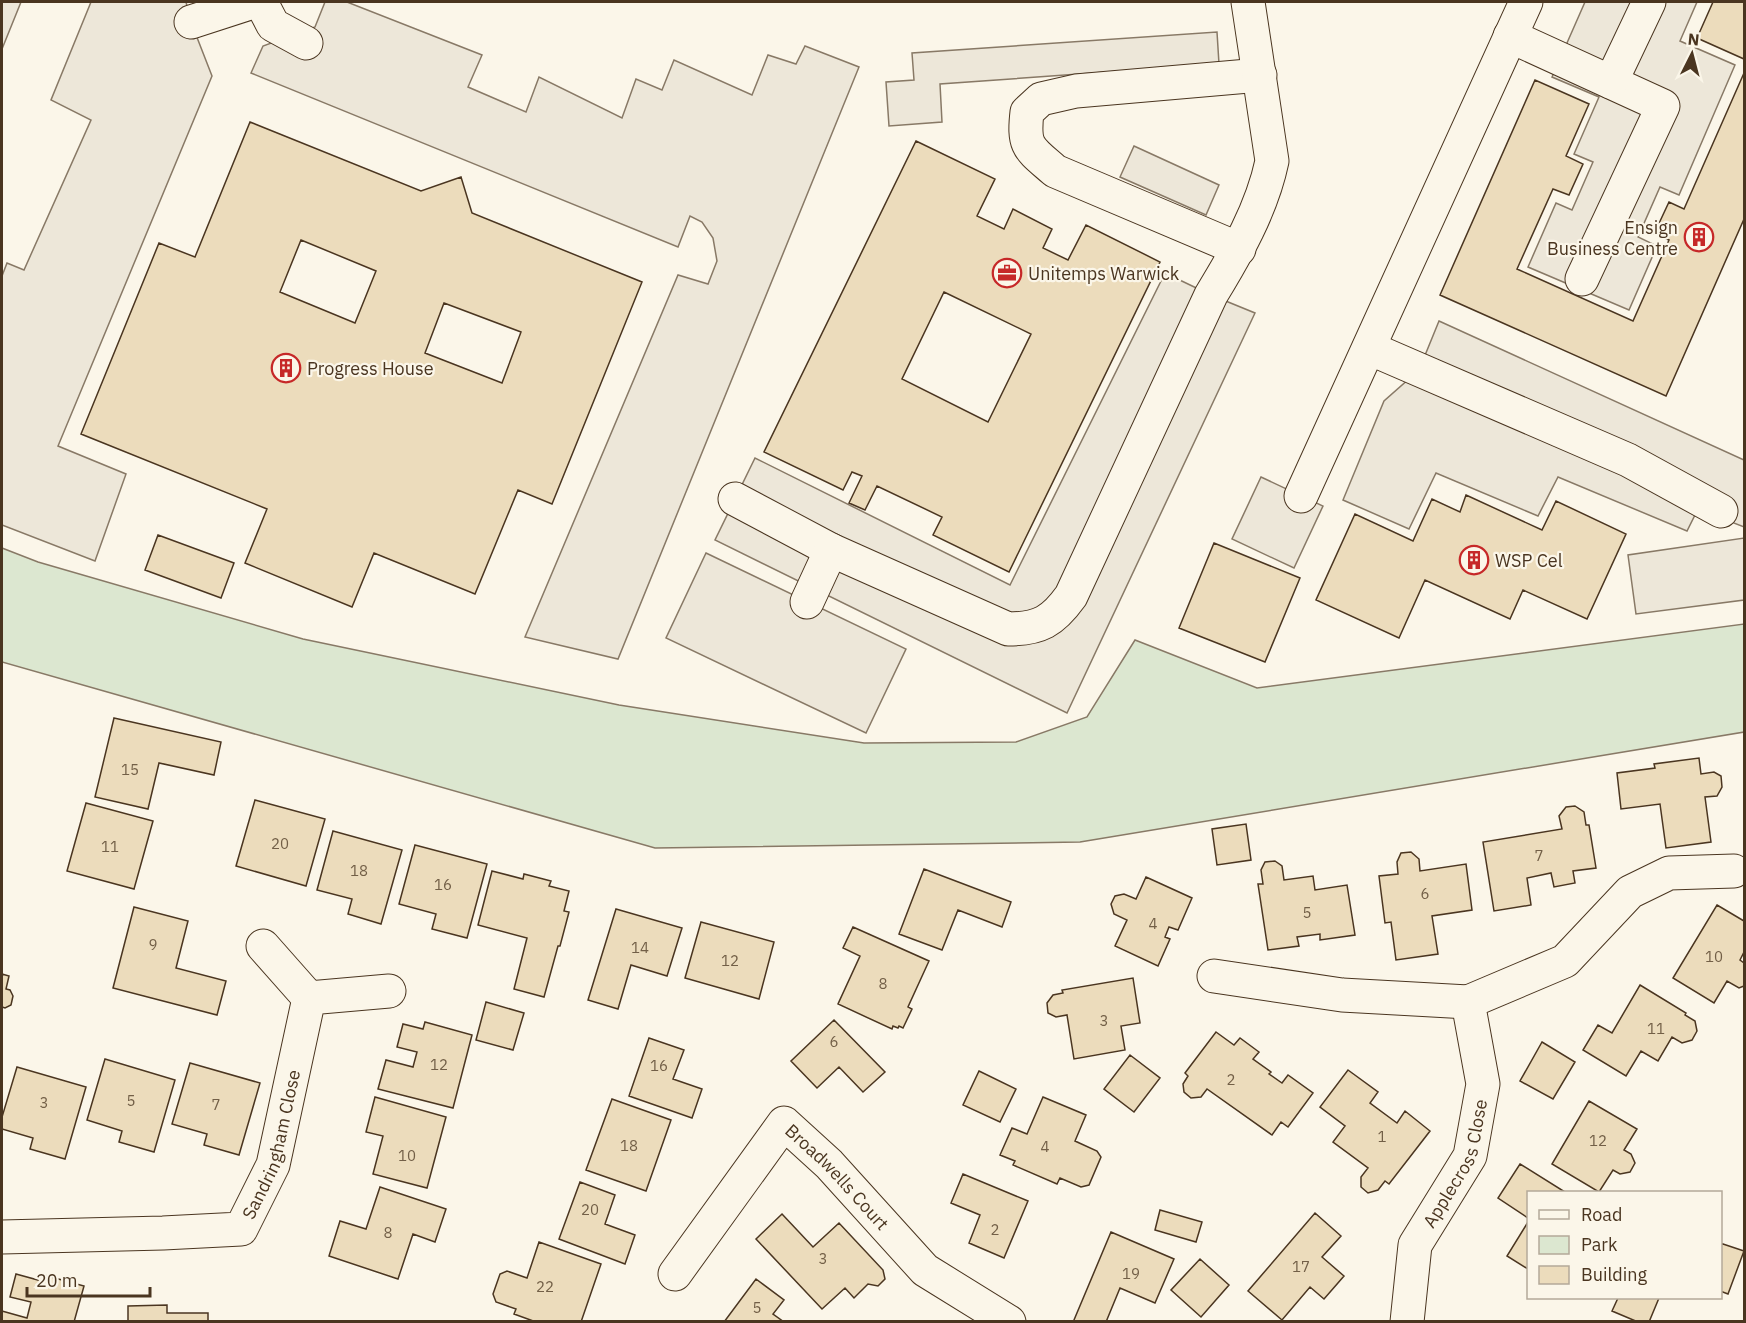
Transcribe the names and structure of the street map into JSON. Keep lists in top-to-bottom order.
{
  "streets": {
    "street": ["Sandringham Close", "Applecross Close", "Broadwells Court"]
  },
  "places": {
    "building": ["Ensign Business Centre", "Progress House", "WSP Cel"],
    "office": ["Unitemps Warwick"]
  },
  "house_numbers": [
    "15",
    "20",
    "11",
    "7",
    "18",
    "16",
    "6",
    "5",
    "4",
    "9",
    "14",
    "10",
    "12",
    "8",
    "3",
    "11",
    "6",
    "12",
    "16",
    "2",
    "5",
    "3",
    "7",
    "1",
    "12",
    "18",
    "4",
    "10",
    "20",
    "2",
    "8",
    "3",
    "17",
    "19",
    "22",
    "5"
  ],
  "legend": ["Road", "Park", "Building"],
  "scale_bar": "20 m",
  "north": "top"
}
